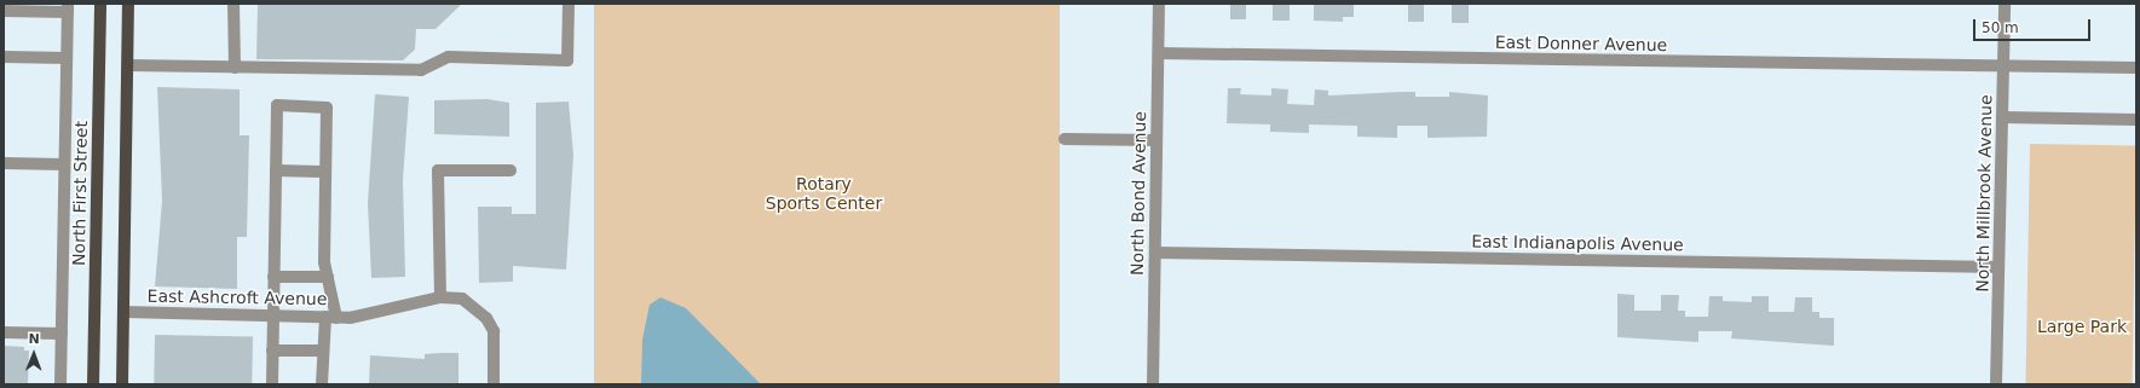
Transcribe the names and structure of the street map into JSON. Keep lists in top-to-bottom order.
{
  "streets": {
    "main road": ["North First Street"],
    "street": [
      "East Donner Avenue",
      "North Bond Avenue",
      "North Millbrook Avenue",
      "East Indianapolis Avenue",
      "East Ashcroft Avenue"
    ]
  },
  "crossings": [
    ["East Donner Avenue", "North Bond Avenue"],
    ["East Donner Avenue", "North Millbrook Avenue"],
    ["North Bond Avenue", "East Indianapolis Avenue"],
    ["North Millbrook Avenue", "East Indianapolis Avenue"]
  ],
  "parks": ["Rotary Sports Center", "Large Park"],
  "scale_bar": "50 m",
  "north": "top"
}
